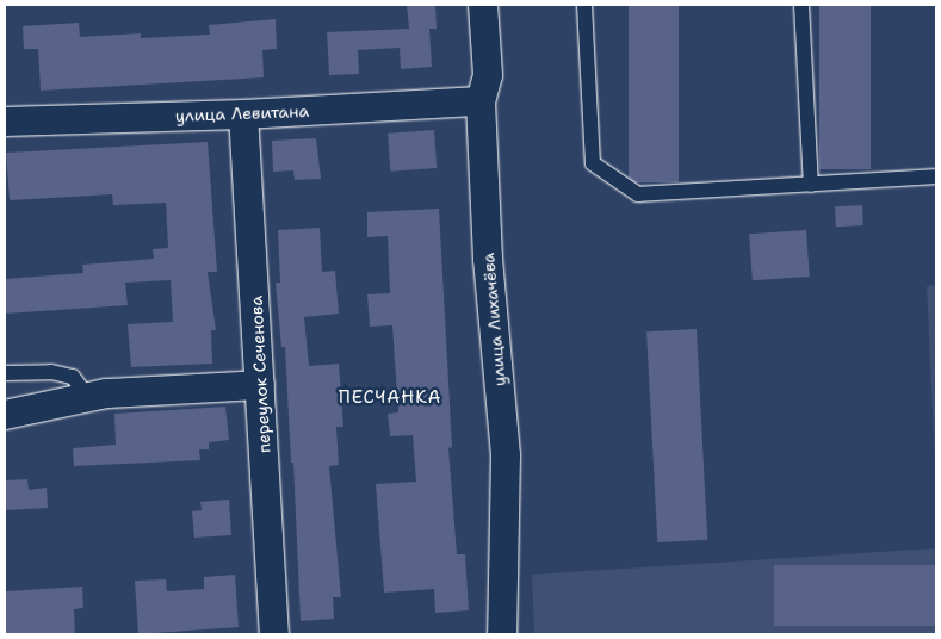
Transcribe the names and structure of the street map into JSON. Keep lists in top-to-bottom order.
{
  "streets": {
    "street": ["улица Левитана", "улица Лихачёва", "переулок Сеченова"]
  },
  "crossings": [
    ["улица Левитана", "улица Лихачёва"],
    ["улица Левитана", "переулок Сеченова"]
  ],
  "districts": ["ПЕСЧАНКА"]
}
